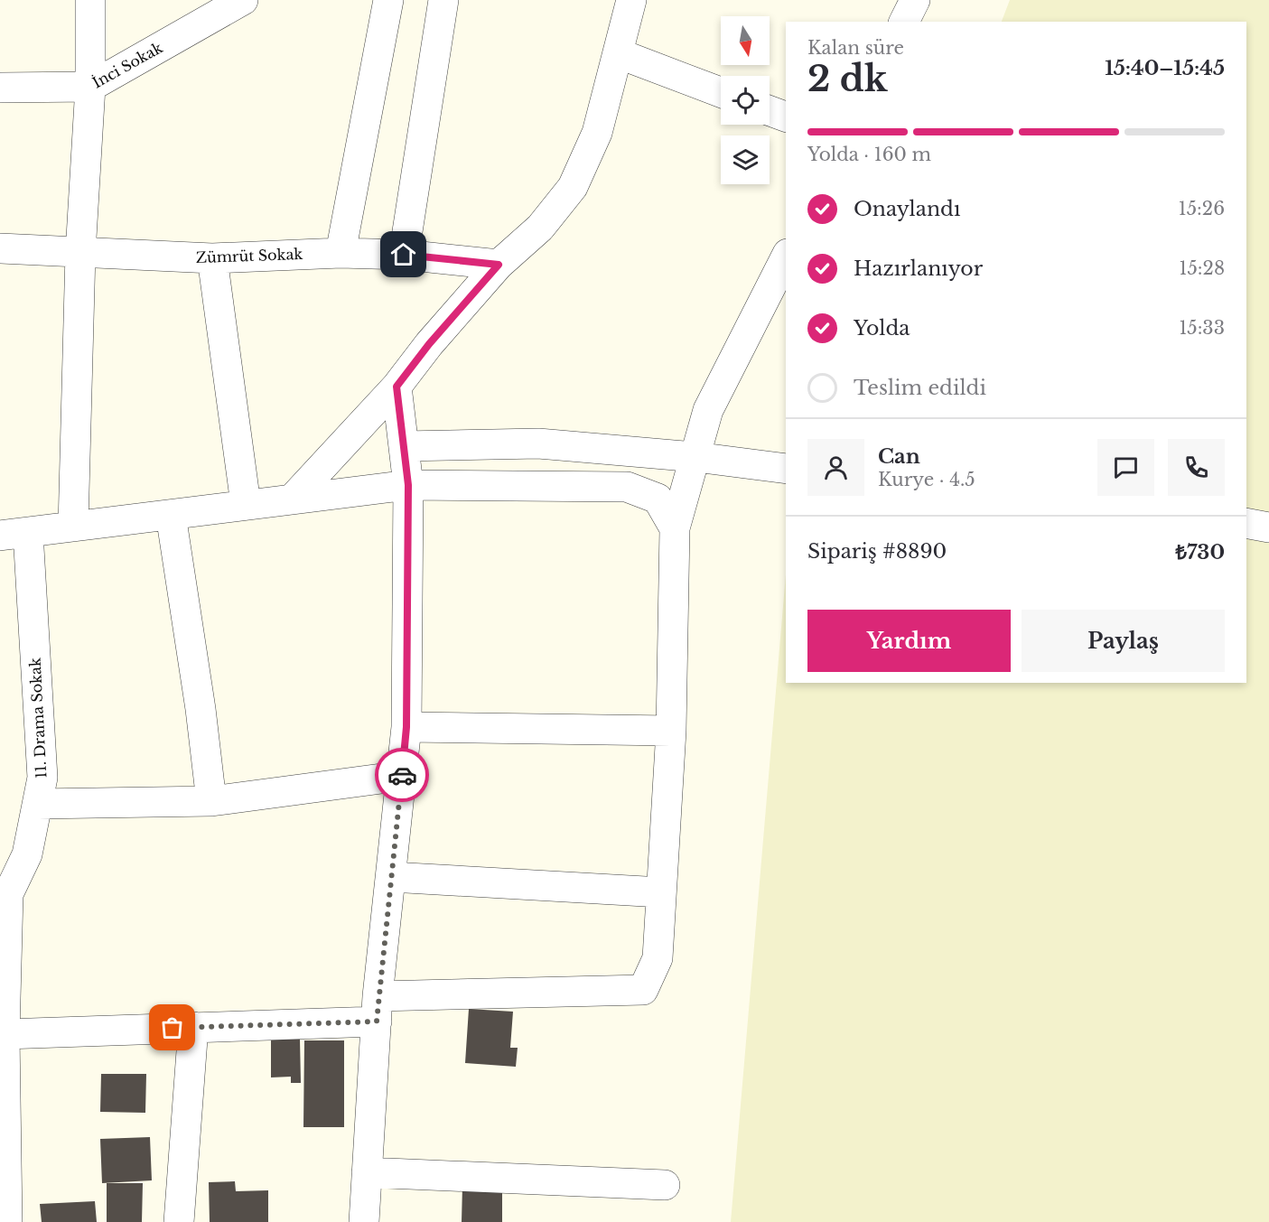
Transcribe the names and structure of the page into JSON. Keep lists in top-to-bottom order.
{
  "streets": {
    "street": ["İnci Sokak", "Zümrüt Sokak", "11. Drama Sokak"]
  },
  "north": "bottom",
  "page": {
    "heading": ["2 dk", "Kalan süre", "15:40–15:45"],
    "panel": [
      "Can",
      "Kurye · 4.5",
      "Sipariş #8890",
      "₺730"
    ],
    "bar": "Yolda · 160 m",
    "list": [
      ["Onaylandı", "15:26"],
      ["Hazırlanıyor", "15:28"],
      ["Yolda", "15:33"],
      "Teslim edildi"
    ],
    "buttons": ["Yardım", "Paylaş"]
  }
}
